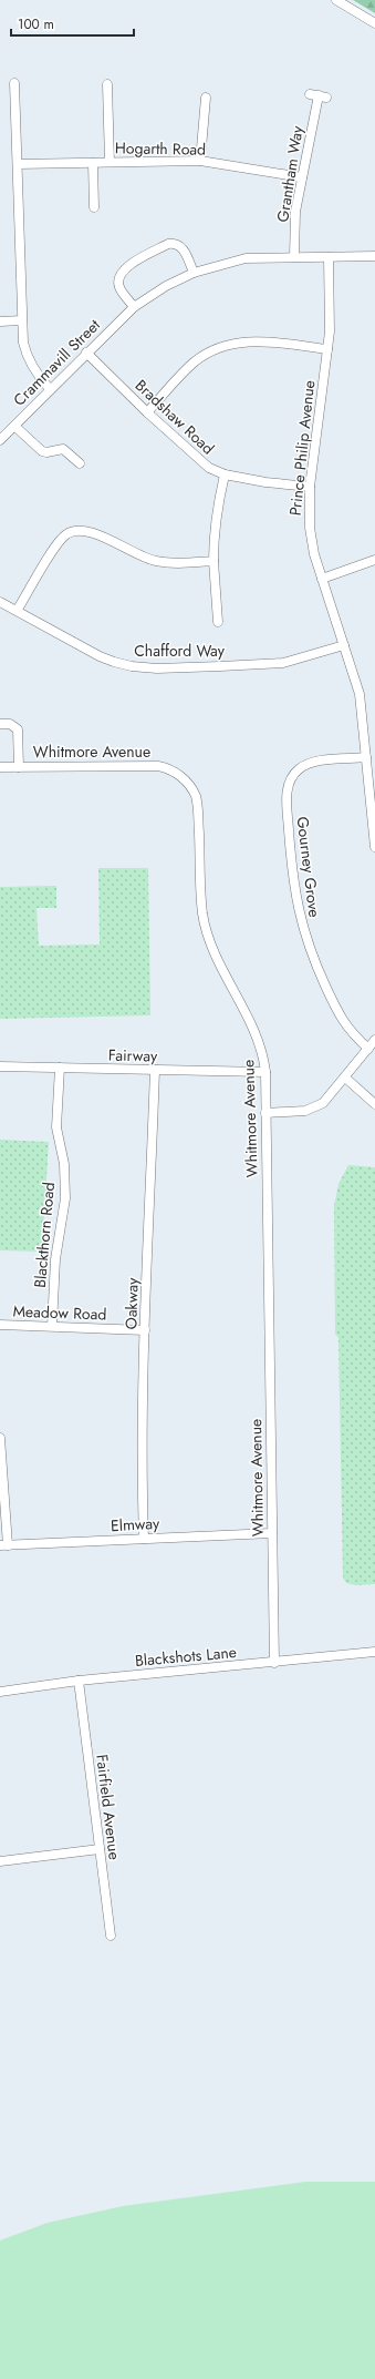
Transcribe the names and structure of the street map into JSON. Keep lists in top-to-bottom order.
{
  "streets": {
    "street": [
      "Hogarth Road",
      "Grantham Way",
      "Crammavill Street",
      "Bradshaw Road",
      "Prince Philip Avenue",
      "Chafford Way",
      "Whitmore Avenue",
      "Gourney Grove",
      "Fairway",
      "Blackthorn Road",
      "Oakway",
      "Meadow Road",
      "Elmway",
      "Blackshots Lane",
      "Fairfield Avenue"
    ]
  },
  "crossings": [
    ["Hogarth Road", "Grantham Way"],
    ["Grantham Way", "Crammavill Street"],
    ["Crammavill Street", "Bradshaw Road"],
    ["Crammavill Street", "Prince Philip Avenue"],
    ["Bradshaw Road", "Prince Philip Avenue"],
    ["Prince Philip Avenue", "Chafford Way"],
    ["Prince Philip Avenue", "Gourney Grove"],
    ["Whitmore Avenue", "Fairway"],
    ["Whitmore Avenue", "Elmway"],
    ["Whitmore Avenue", "Blackshots Lane"],
    ["Fairway", "Blackthorn Road"],
    ["Fairway", "Oakway"],
    ["Blackthorn Road", "Meadow Road"],
    ["Oakway", "Meadow Road"],
    ["Oakway", "Elmway"],
    ["Blackshots Lane", "Fairfield Avenue"]
  ],
  "scale_bar": "100 m"
}
